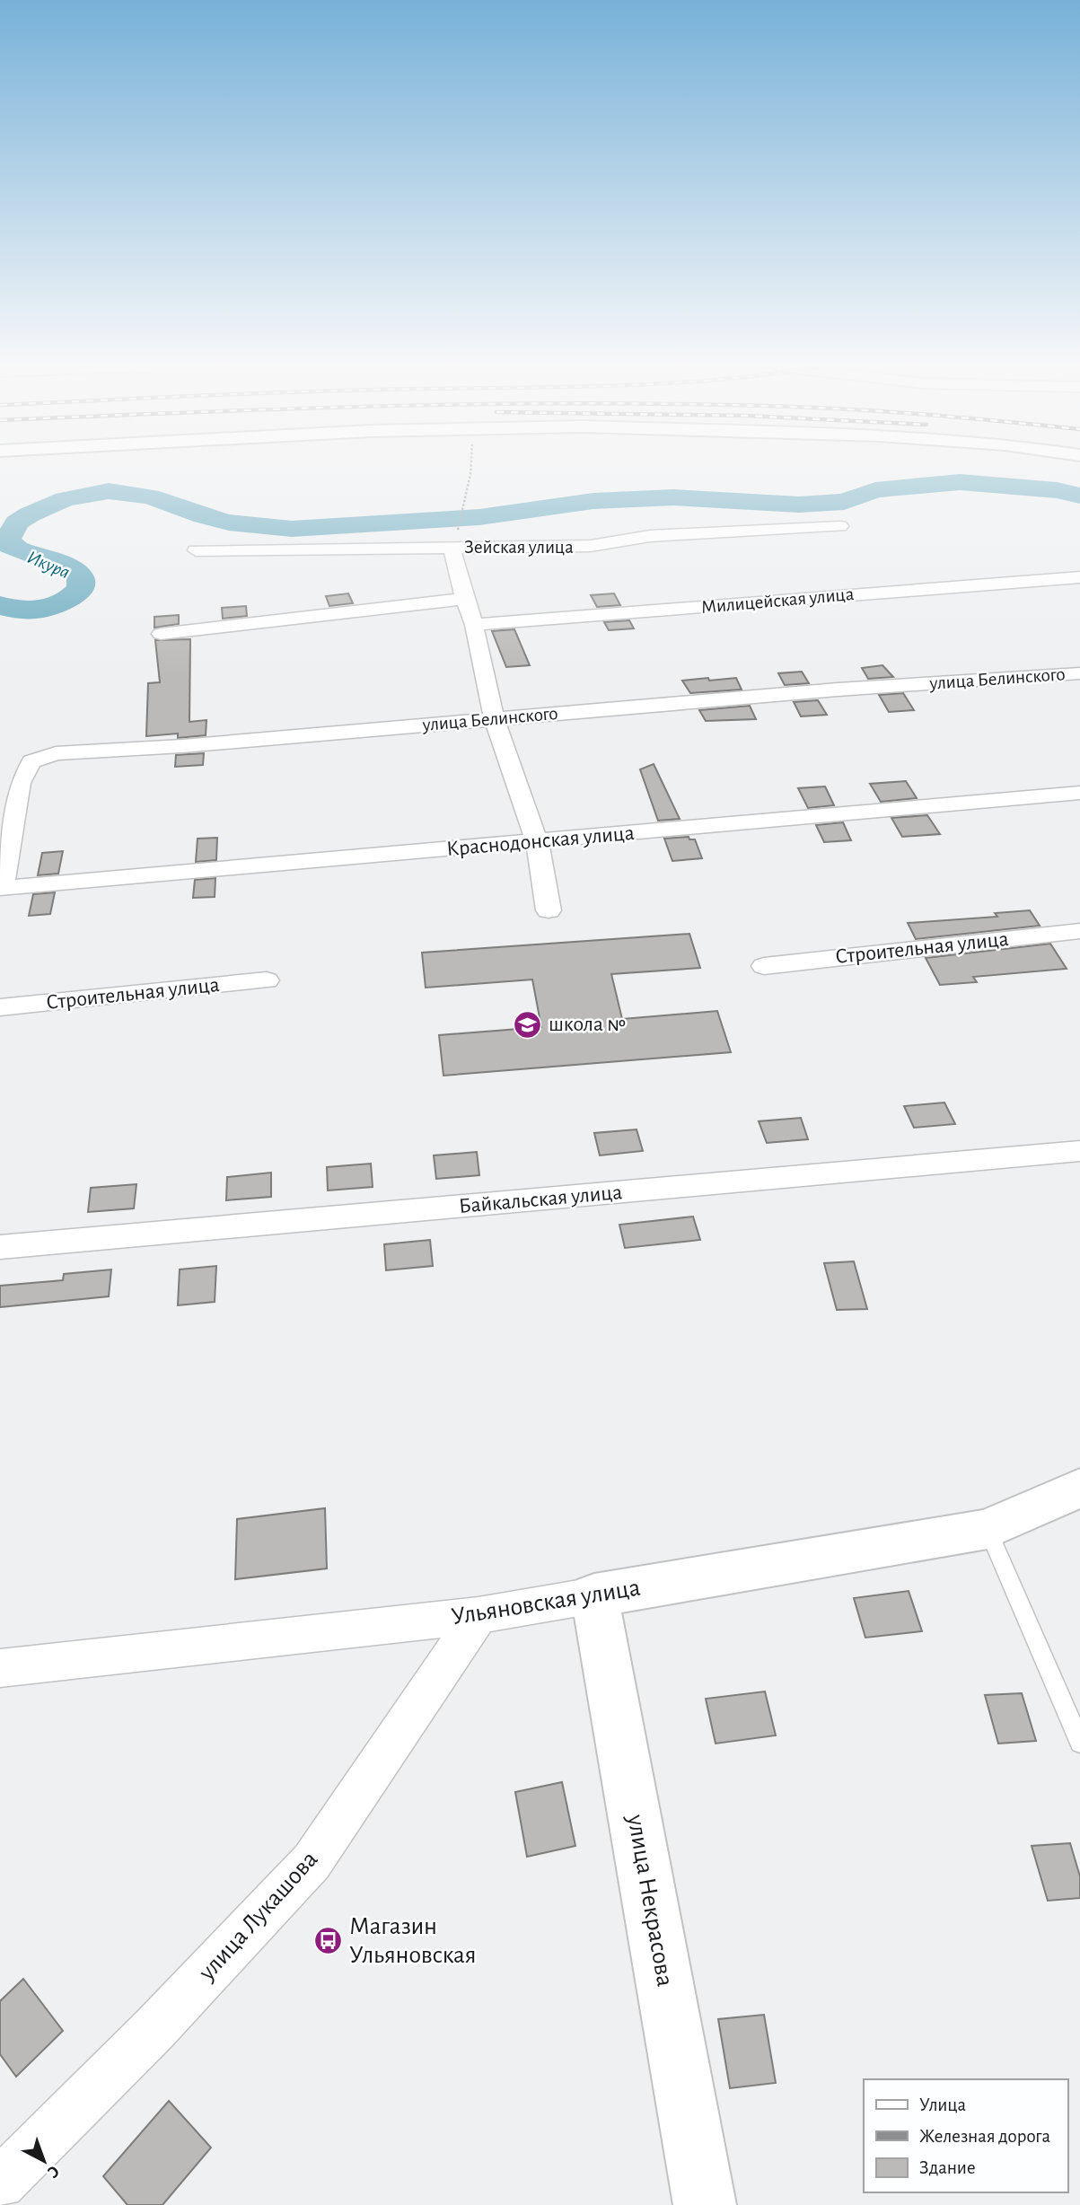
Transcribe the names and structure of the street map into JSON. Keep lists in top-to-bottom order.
{
  "streets": {
    "main road": ["Ульяновская улица", "улица Некрасова"],
    "street": [
      "Зейская улица",
      "Милицейская улица",
      "улица Белинского",
      "Краснодонская улица",
      "Строительная улица",
      "Байкальская улица",
      "улица Лукашова"
    ]
  },
  "crossings": [
    ["улица Белинского", "Краснодонская улица"],
    ["Ульяновская улица", "улица Некрасова"],
    ["Ульяновская улица", "улица Лукашова"]
  ],
  "water": ["Икура"],
  "places": {
    "school or university": ["школа №"],
    "bus stop": ["Магазин Ульяновская"]
  },
  "legend": ["Улица", "Железная дорога", "Здание"],
  "north": "bottom right"
}
